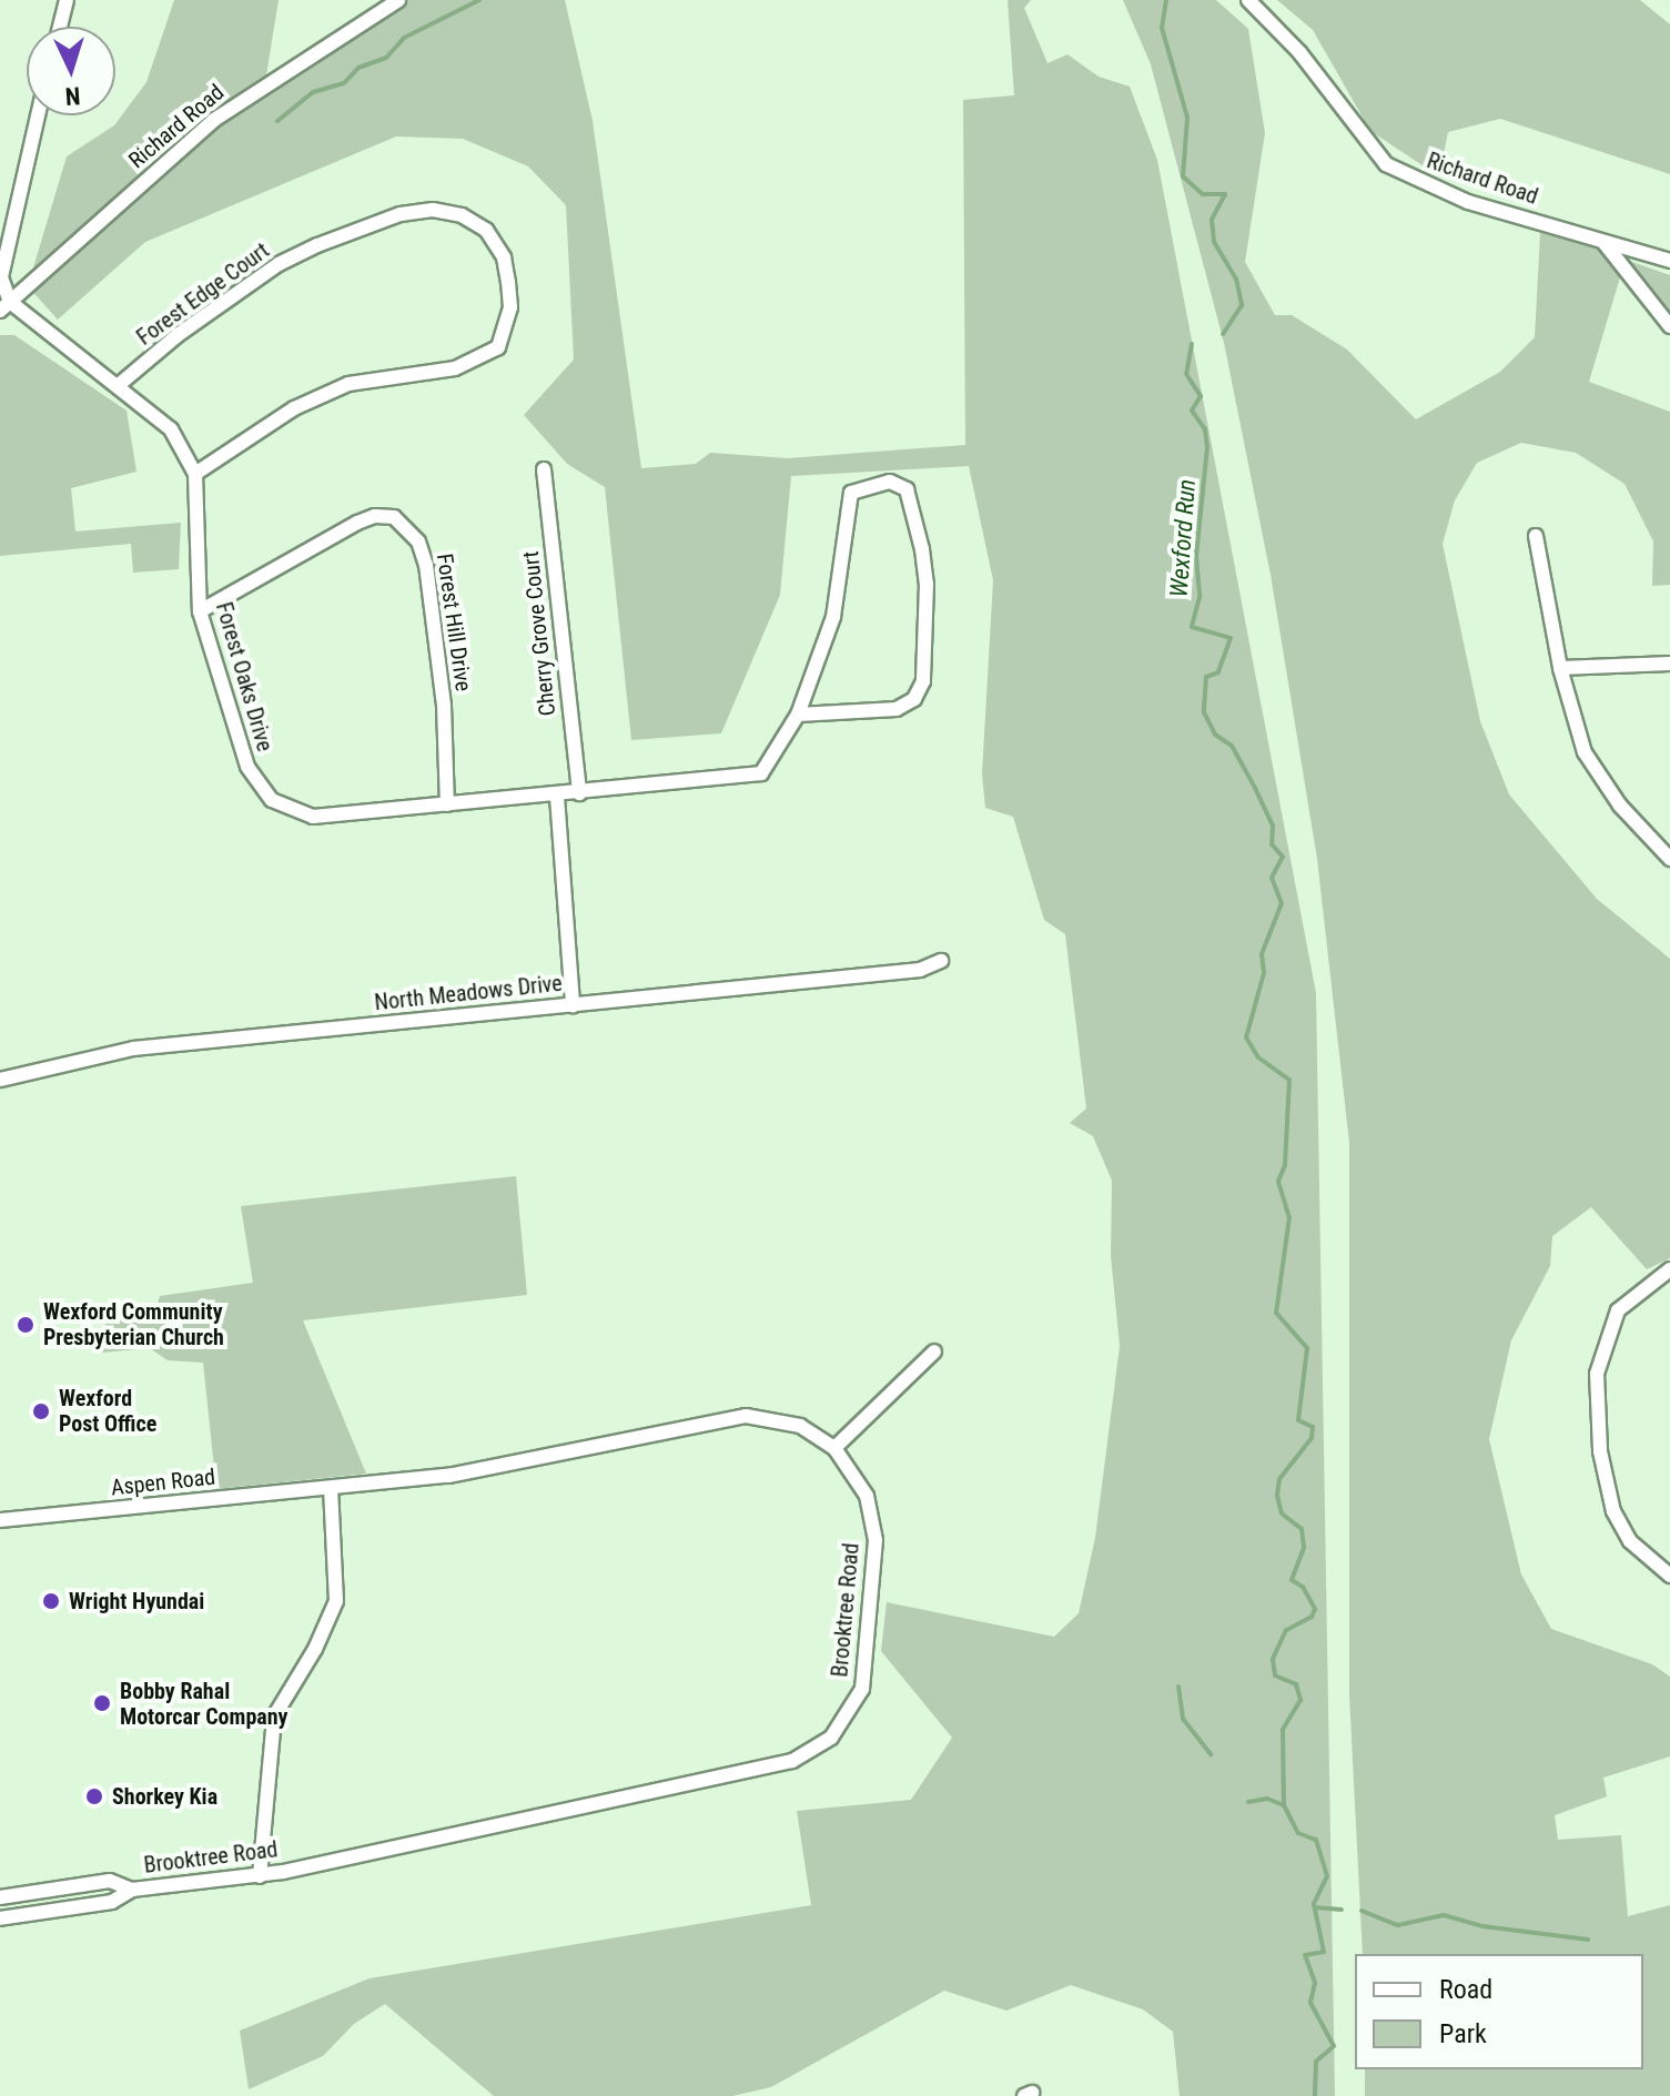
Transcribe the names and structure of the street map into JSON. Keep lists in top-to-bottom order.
{
  "streets": {
    "street": [
      "Richard Road",
      "Forest Edge Court",
      "Forest Hill Drive",
      "Cherry Grove Court",
      "Forest Oaks Drive",
      "North Meadows Drive",
      "Aspen Road",
      "Brooktree Road"
    ]
  },
  "crossings": [
    ["Richard Road", "Forest Oaks Drive"],
    ["Forest Edge Court", "Forest Oaks Drive"],
    ["Forest Hill Drive", "Forest Oaks Drive"],
    ["Aspen Road", "Brooktree Road"]
  ],
  "water": ["Wexford Run"],
  "places": [
    "Wexford Community Presbyterian Church",
    "Wexford Post Office",
    "Wright Hyundai",
    "Bobby Rahal Motorcar Company",
    "Shorkey Kia"
  ],
  "legend": ["Road", "Park"],
  "north": "bottom"
}
